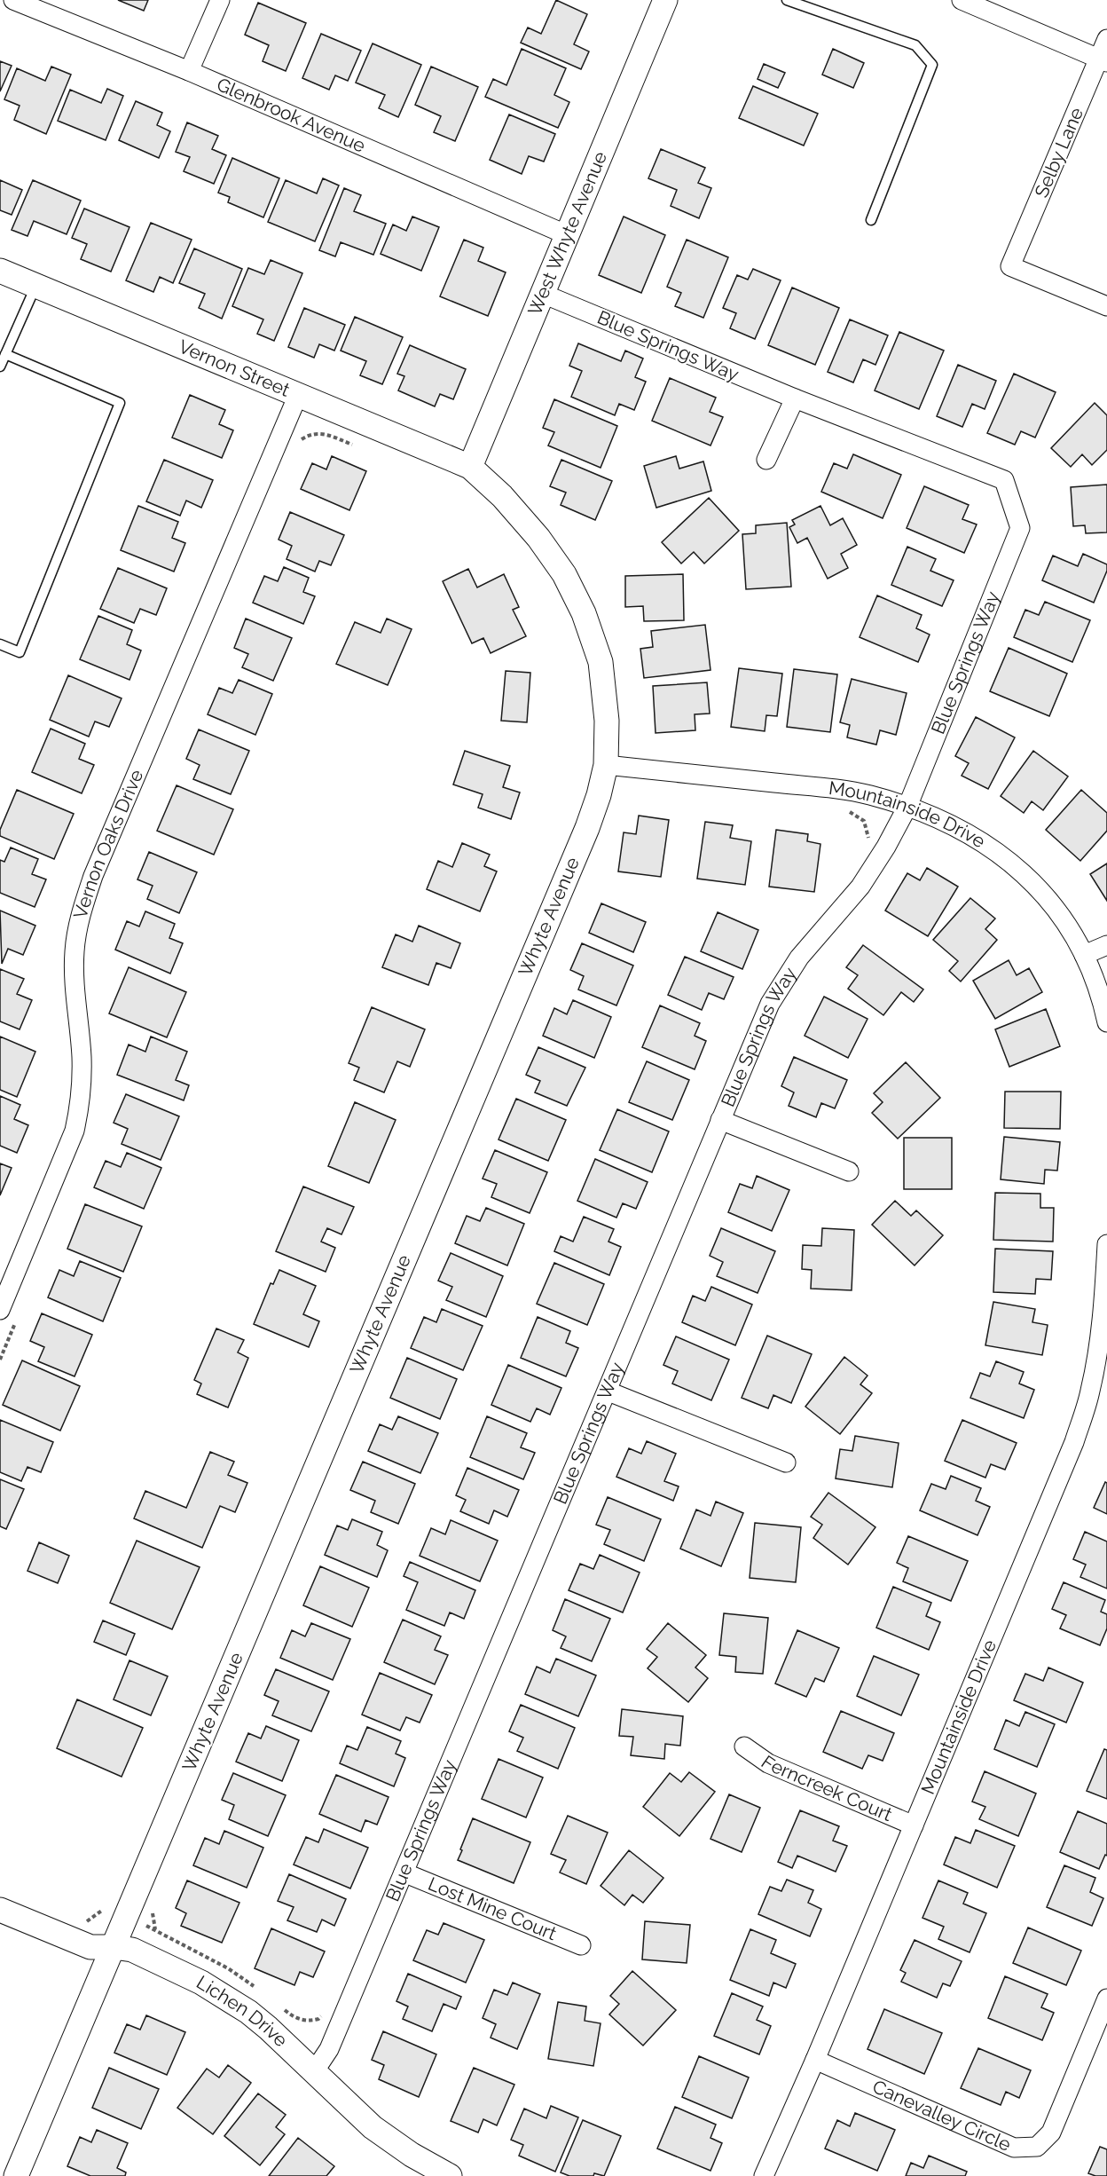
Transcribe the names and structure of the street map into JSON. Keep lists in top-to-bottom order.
{
  "streets": {
    "street": [
      "Glenbrook Avenue",
      "Selby Lane",
      "West Whyte Avenue",
      "Blue Springs Way",
      "Vernon Street",
      "Mountainside Drive",
      "Vernon Oaks Drive",
      "Whyte Avenue",
      "Ferncreek Court",
      "Lost Mine Court",
      "Lichen Drive",
      "Canevalley Circle"
    ]
  },
  "crossings": [
    ["Glenbrook Avenue", "West Whyte Avenue"],
    ["West Whyte Avenue", "Blue Springs Way"],
    ["West Whyte Avenue", "Vernon Street"],
    ["West Whyte Avenue", "Whyte Avenue"],
    ["Blue Springs Way", "Mountainside Drive"],
    ["Blue Springs Way", "Lost Mine Court"],
    ["Blue Springs Way", "Lichen Drive"],
    ["Vernon Street", "Vernon Oaks Drive"],
    ["Vernon Street", "Whyte Avenue"],
    ["Mountainside Drive", "Whyte Avenue"],
    ["Mountainside Drive", "Ferncreek Court"],
    ["Mountainside Drive", "Canevalley Circle"],
    ["Whyte Avenue", "Lichen Drive"]
  ]
}
